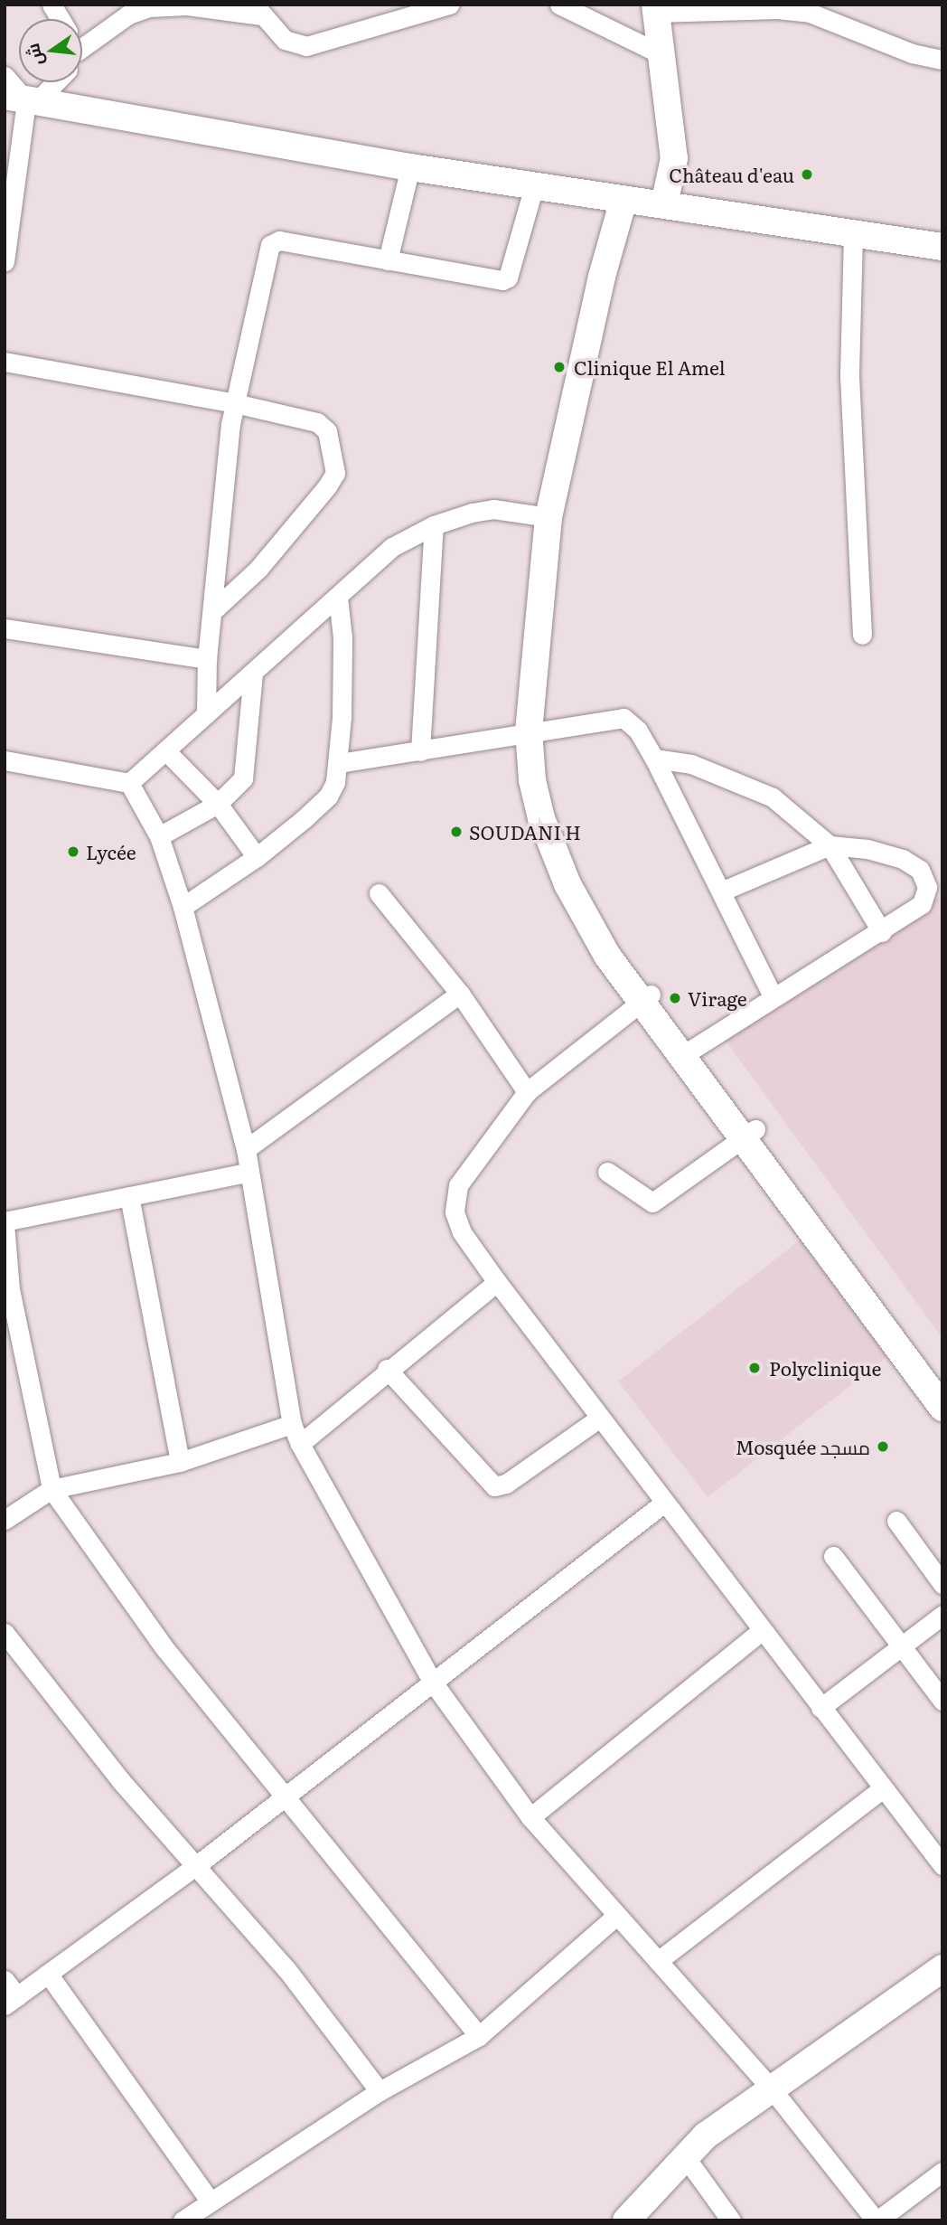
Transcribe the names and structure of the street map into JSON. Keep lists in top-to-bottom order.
{
  "places": [
    "Château d'eau",
    "Clinique El Amel",
    "SOUDANI H",
    "Lycée",
    "Virage",
    "Polyclinique",
    "Mosquée مسجد"
  ],
  "north": "left"
}
